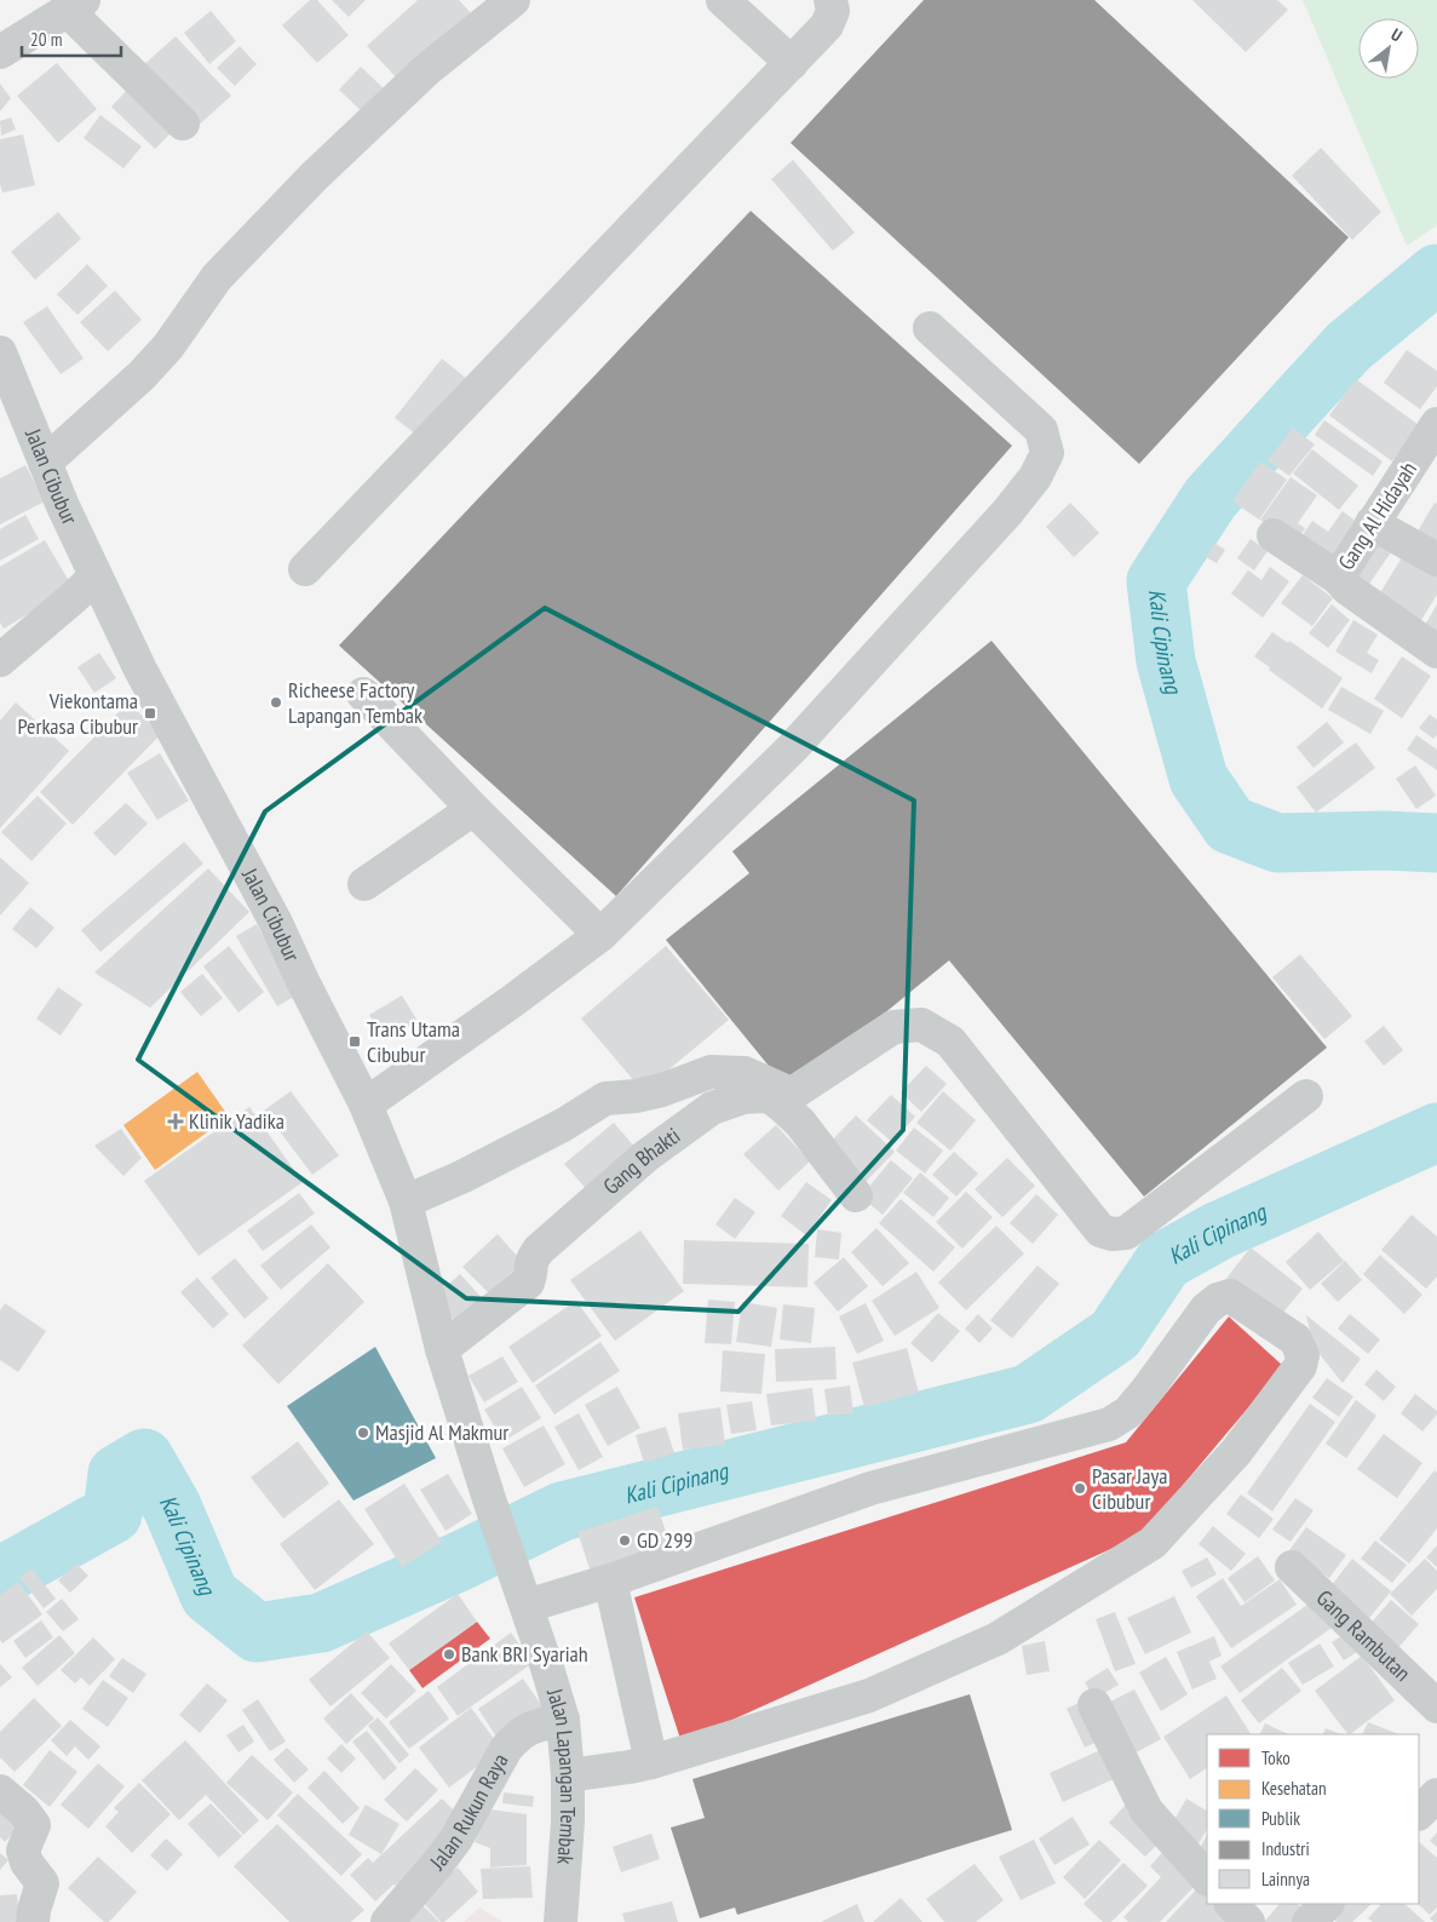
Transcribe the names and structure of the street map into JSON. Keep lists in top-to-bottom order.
{
  "streets": {
    "street": [
      "Jalan Cibubur",
      "Gang Al Hidayah",
      "Gang Bhakti",
      "Gang Rambutan",
      "Jalan Lapangan Tembak",
      "Jalan Rukun Raya"
    ]
  },
  "crossings": [
    ["Jalan Cibubur", "Gang Bhakti"],
    ["Jalan Cibubur", "Jalan Lapangan Tembak"],
    ["Jalan Lapangan Tembak", "Jalan Rukun Raya"]
  ],
  "water": ["Kali Cipinang"],
  "places": {
    "other": [
      "Richeese Factory Lapangan Tembak",
      "Masjid Al Makmur",
      "Pasar Jaya Cibubur",
      "GD 299",
      "Bank BRI Syariah"
    ],
    "transit": ["Viekontama Perkasa Cibubur", "Trans Utama Cibubur"],
    "health": ["Klinik Yadika"]
  },
  "legend": [
    "Toko",
    "Kesehatan",
    "Publik",
    "Industri",
    "Lainnya"
  ],
  "scale_bar": "20 m",
  "north": "top right"
}
